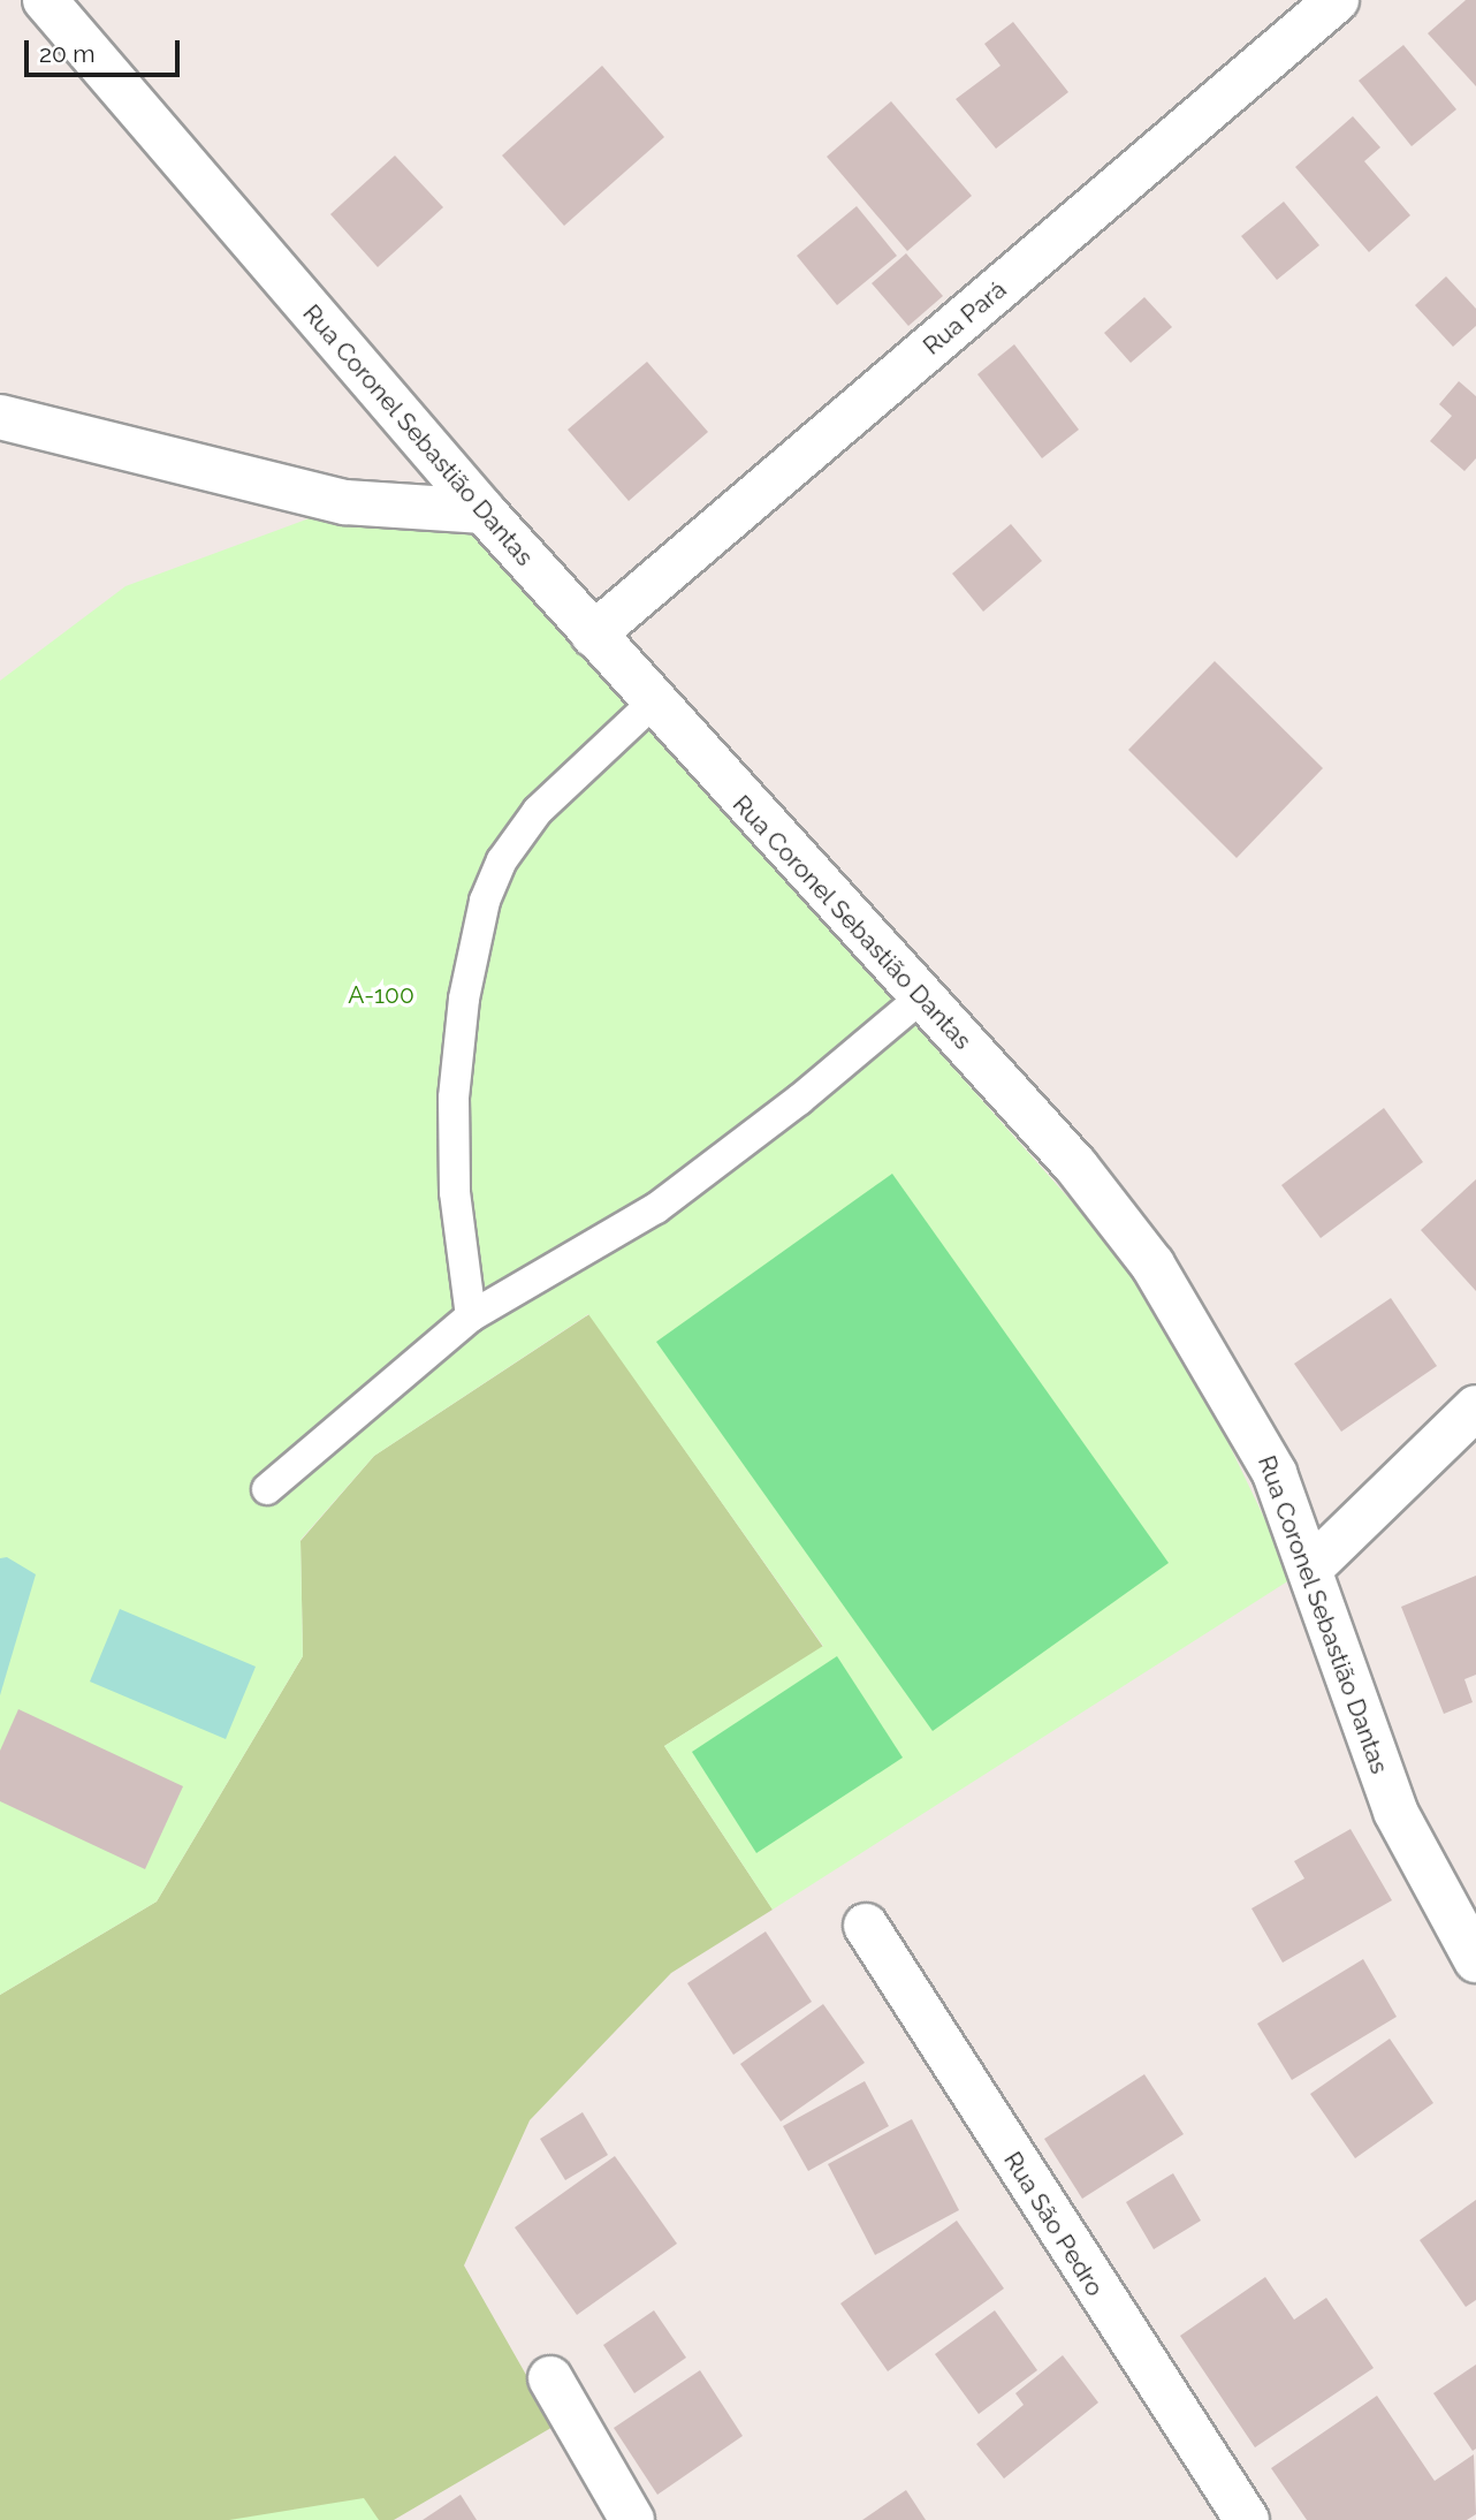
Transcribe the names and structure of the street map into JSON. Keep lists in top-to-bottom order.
{
  "streets": {
    "street": ["Rua Pará", "Rua Coronel Sebastião Dantas", "Rua São Pedro"]
  },
  "crossings": [
    ["Rua Pará", "Rua Coronel Sebastião Dantas"]
  ],
  "parks": ["A-100"],
  "scale_bar": "20 m"
}
